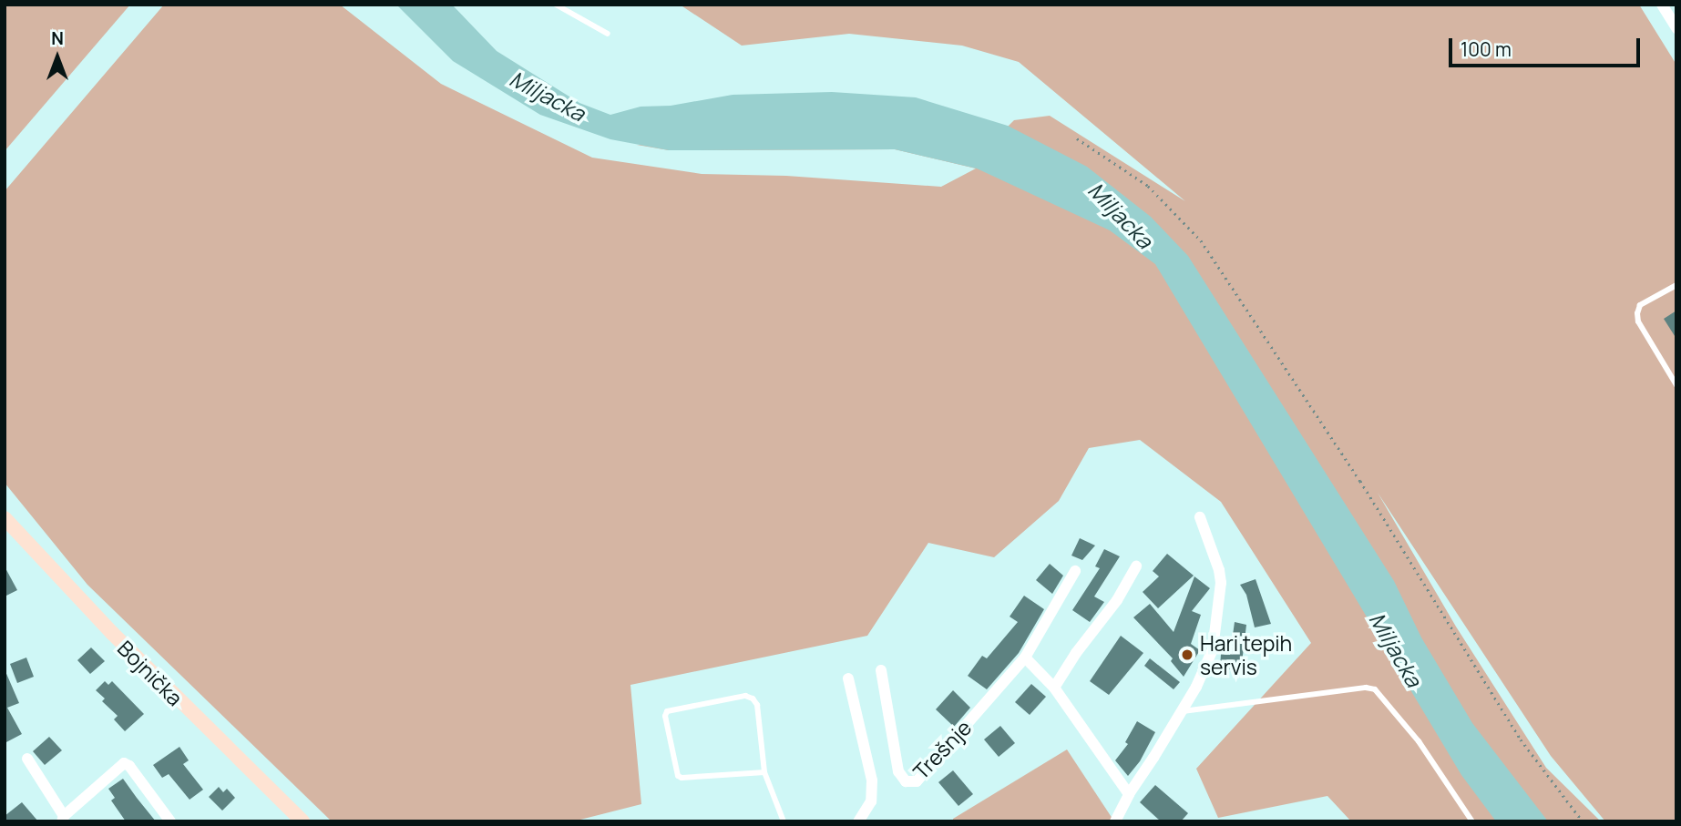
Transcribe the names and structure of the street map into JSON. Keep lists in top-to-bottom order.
{
  "streets": {
    "main road": ["Bojnička"],
    "street": ["Trešnje"]
  },
  "water": ["Miljacka"],
  "places": ["Hari tepih servis"],
  "scale_bar": "100 m",
  "north": "top"
}
